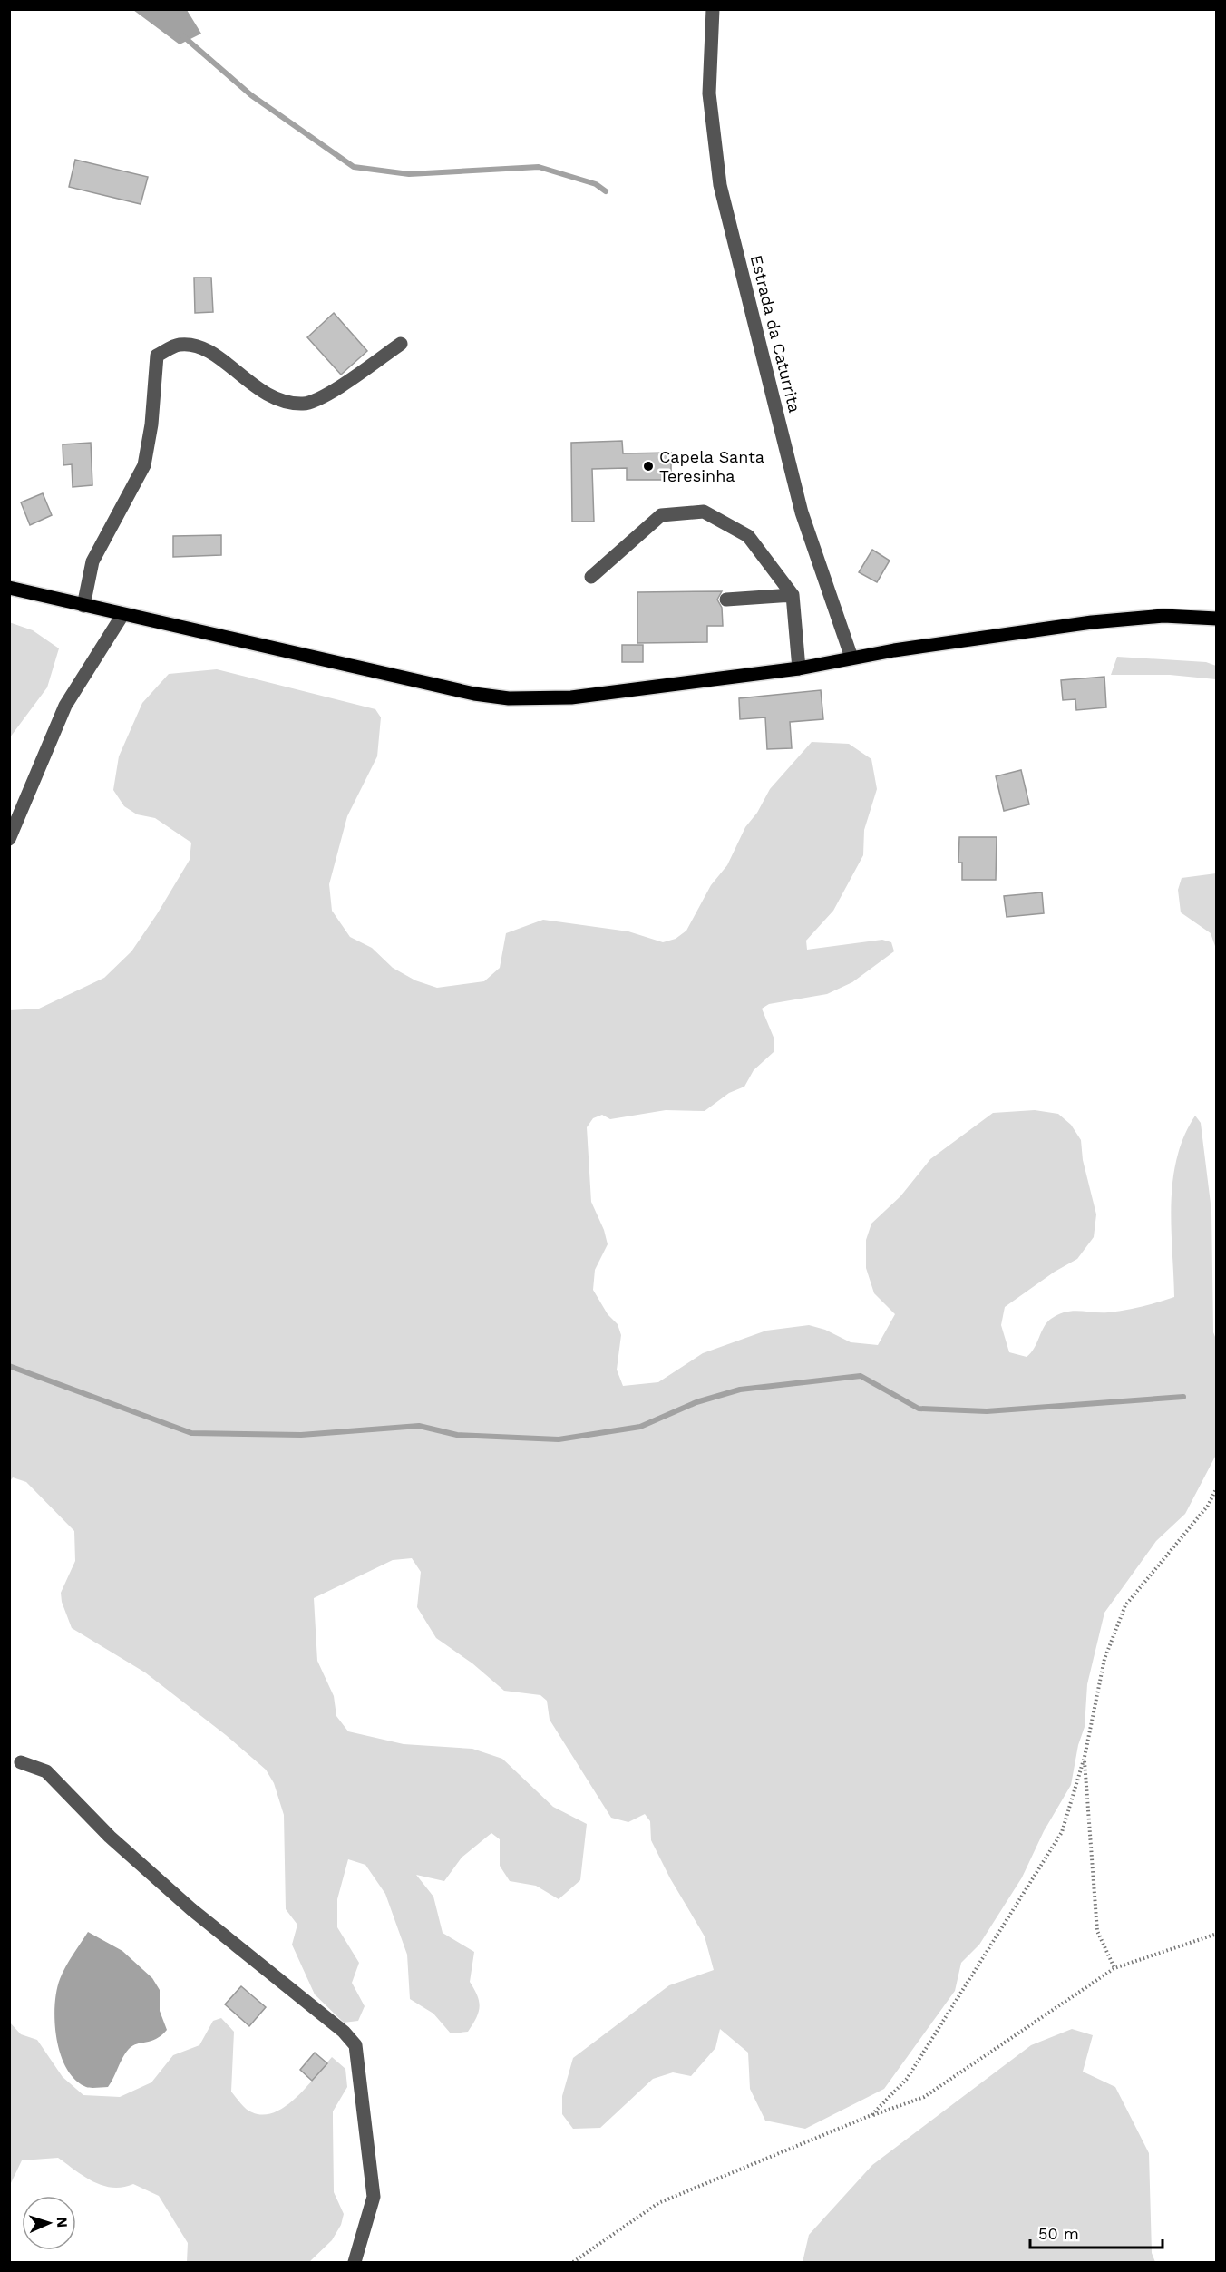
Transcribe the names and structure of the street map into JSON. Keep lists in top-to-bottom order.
{
  "streets": {
    "street": ["Estrada da Caturrita"]
  },
  "places": ["Capela Santa Teresinha"],
  "scale_bar": "50 m",
  "north": "right"
}
